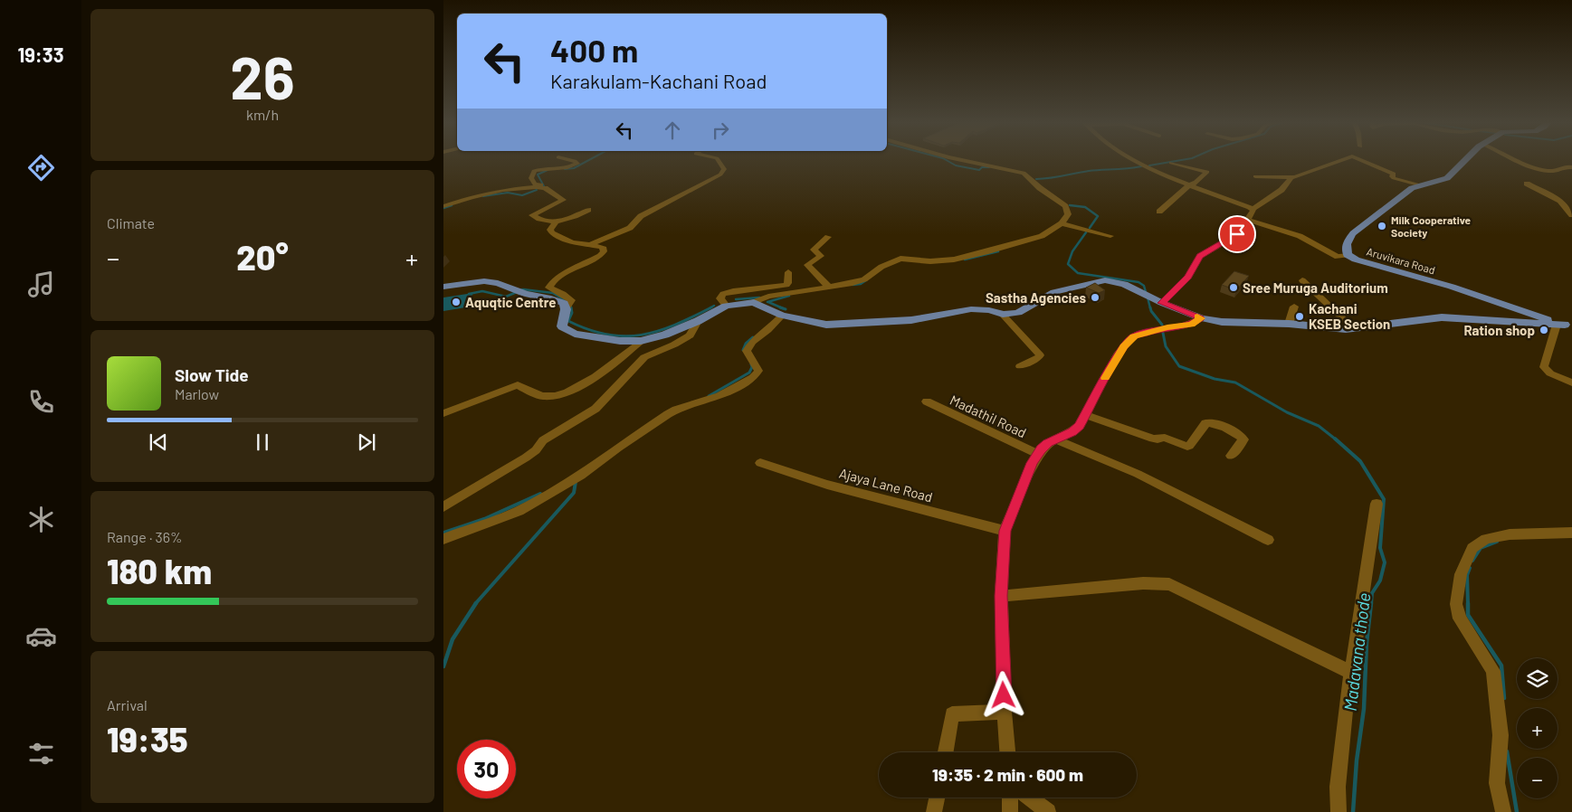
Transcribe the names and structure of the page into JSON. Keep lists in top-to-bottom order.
{
  "streets": {
    "main road": ["Aruvikara Road"],
    "street": ["Madathil Road", "Ajaya Lane Road"]
  },
  "water": ["Madavana thode"],
  "places": [
    "Milk Cooperative Society",
    "Sree Muruga Auditorium",
    "Sastha Agencies",
    "Aquqtic Centre",
    "Kachani KSEB Section",
    "Ration shop"
  ],
  "page": {
    "tabs": "19:33",
    "tile": [
      ["26", "km/h"],
      "Climate",
      ["Range · 36%", "180 km"],
      ["Arrival", "19:35"]
    ],
    "turn": ["400 m", "Karakulam-Kachani Road"],
    "heat": ["−", "20°", "+"],
    "song": ["Slow Tide", "Marlow"],
    "map_buttons": ["+", "−"],
    "limit": "30",
    "trip": "19:35 · 2 min · 600 m"
  }
}
